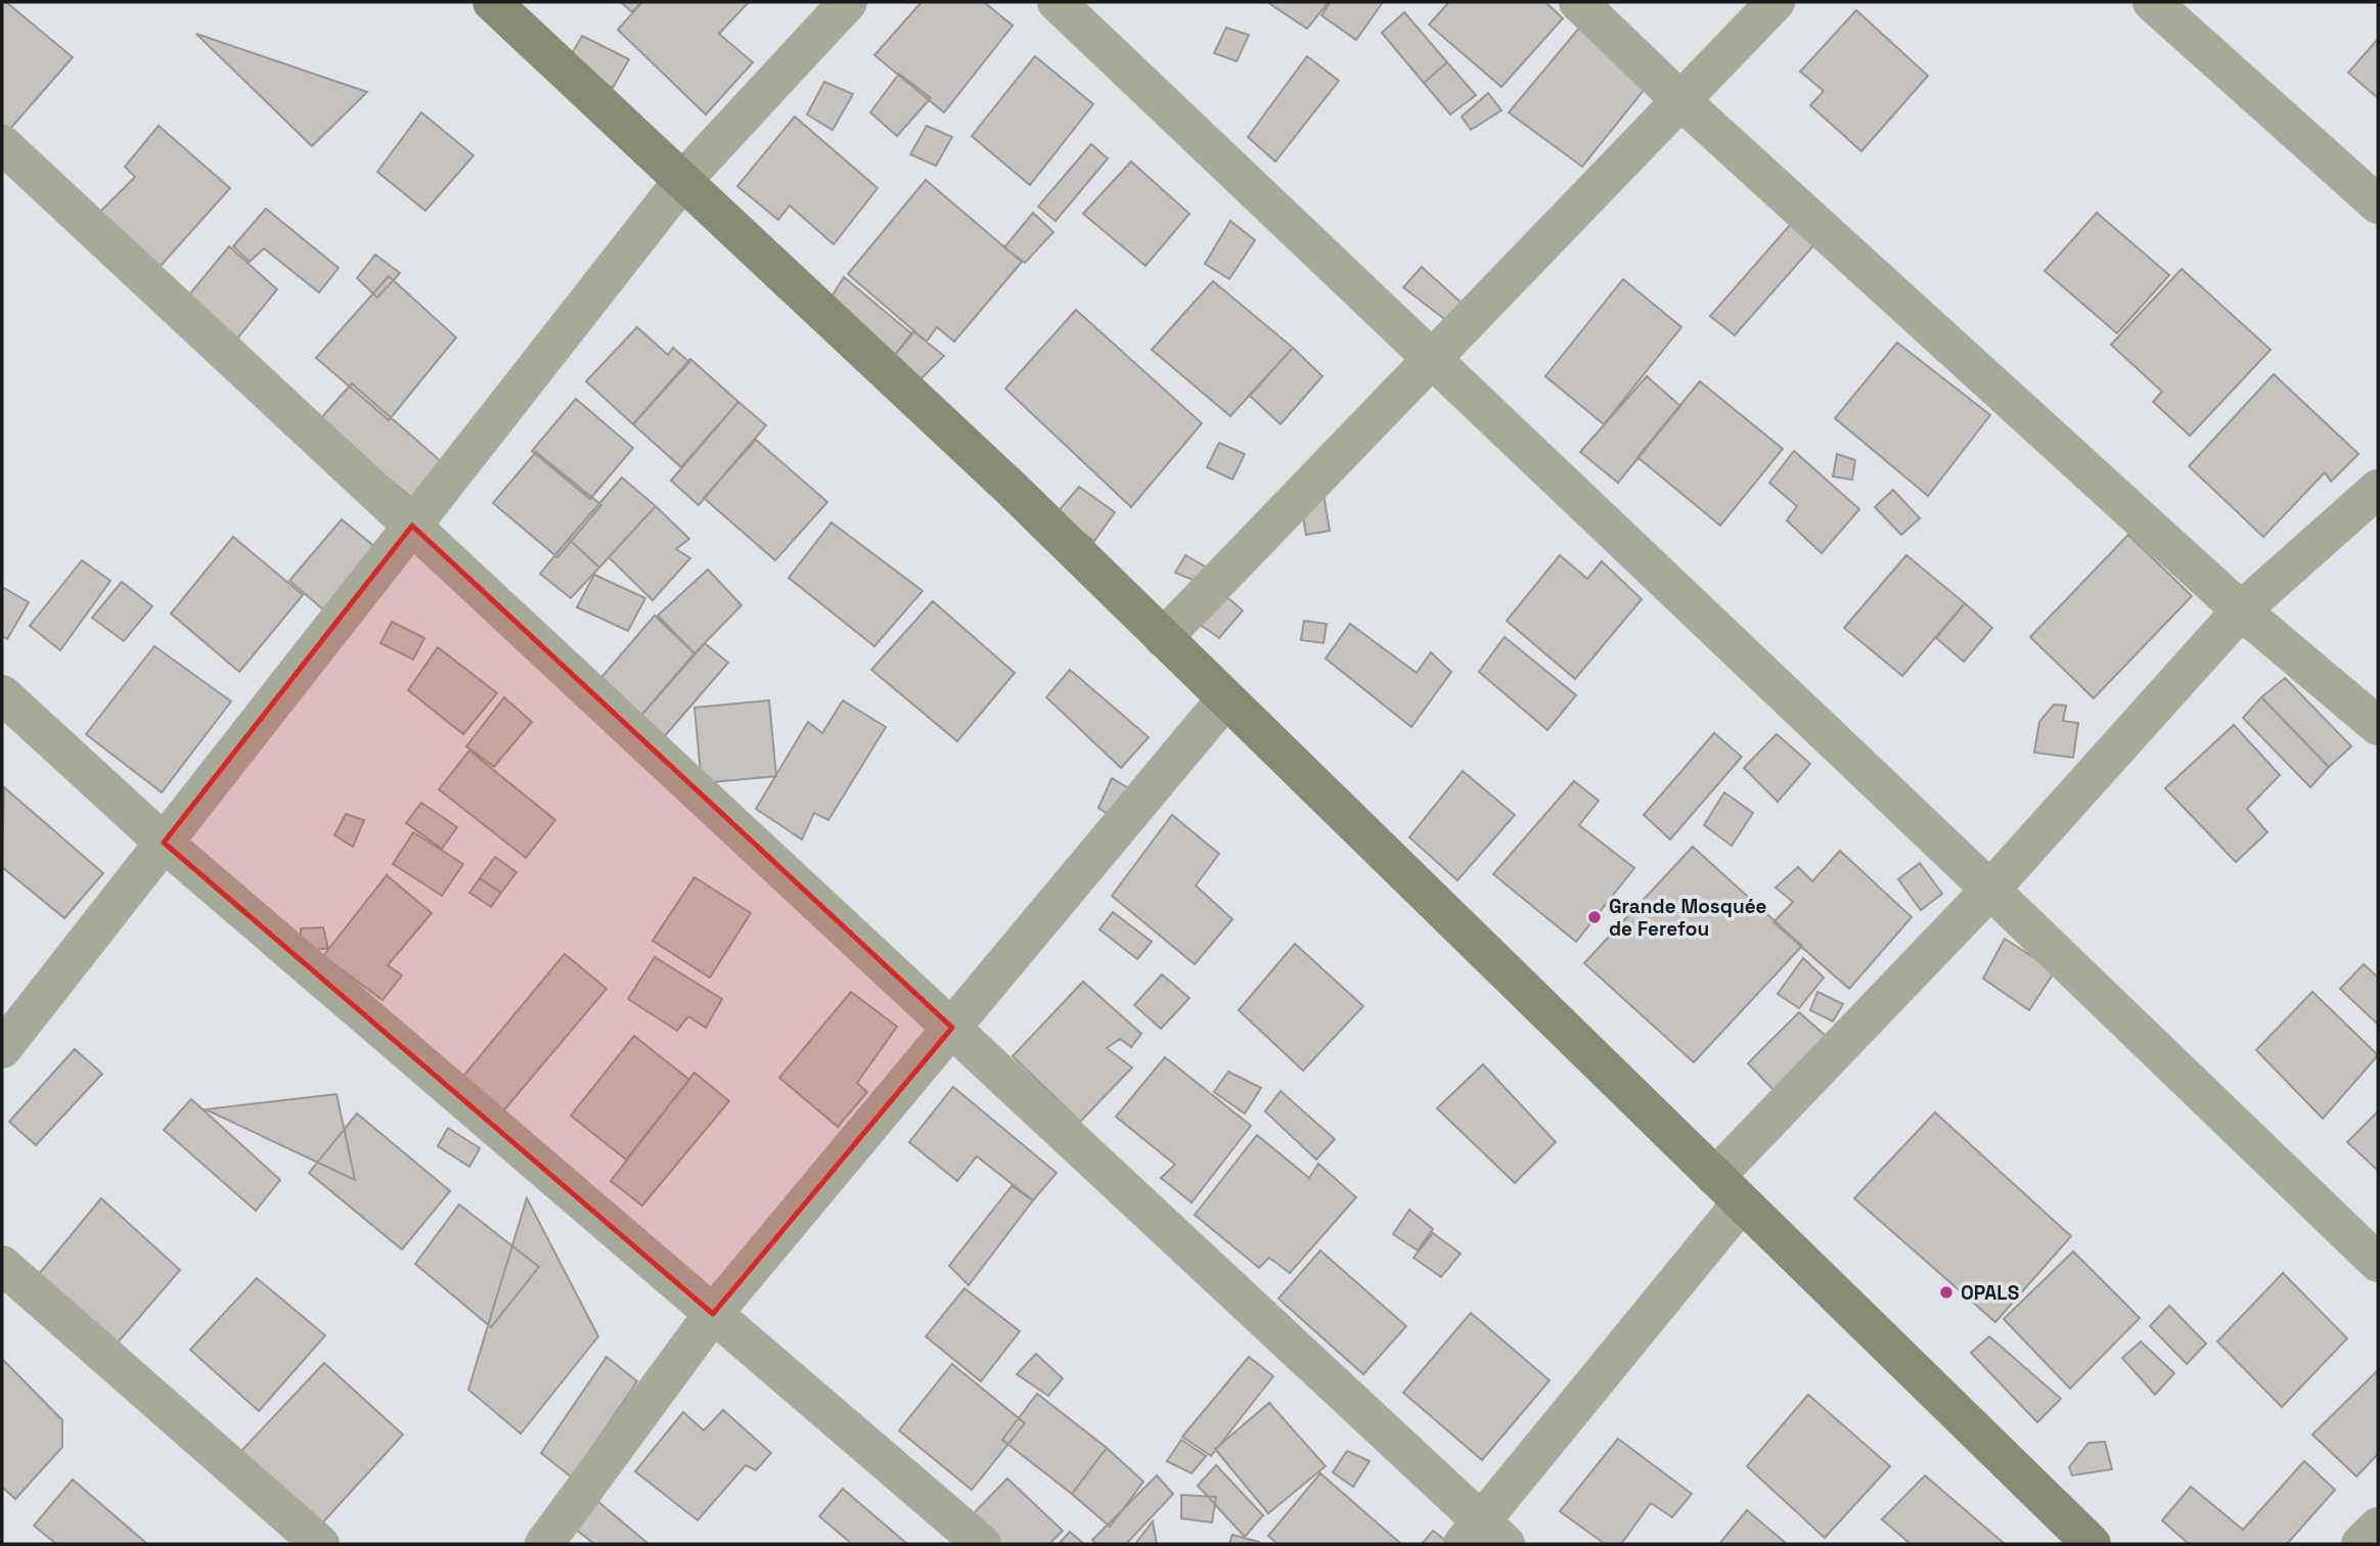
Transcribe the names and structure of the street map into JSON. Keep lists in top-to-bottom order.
{
  "places": ["Grande Mosquée de Ferefou", "OPALS"]
}
